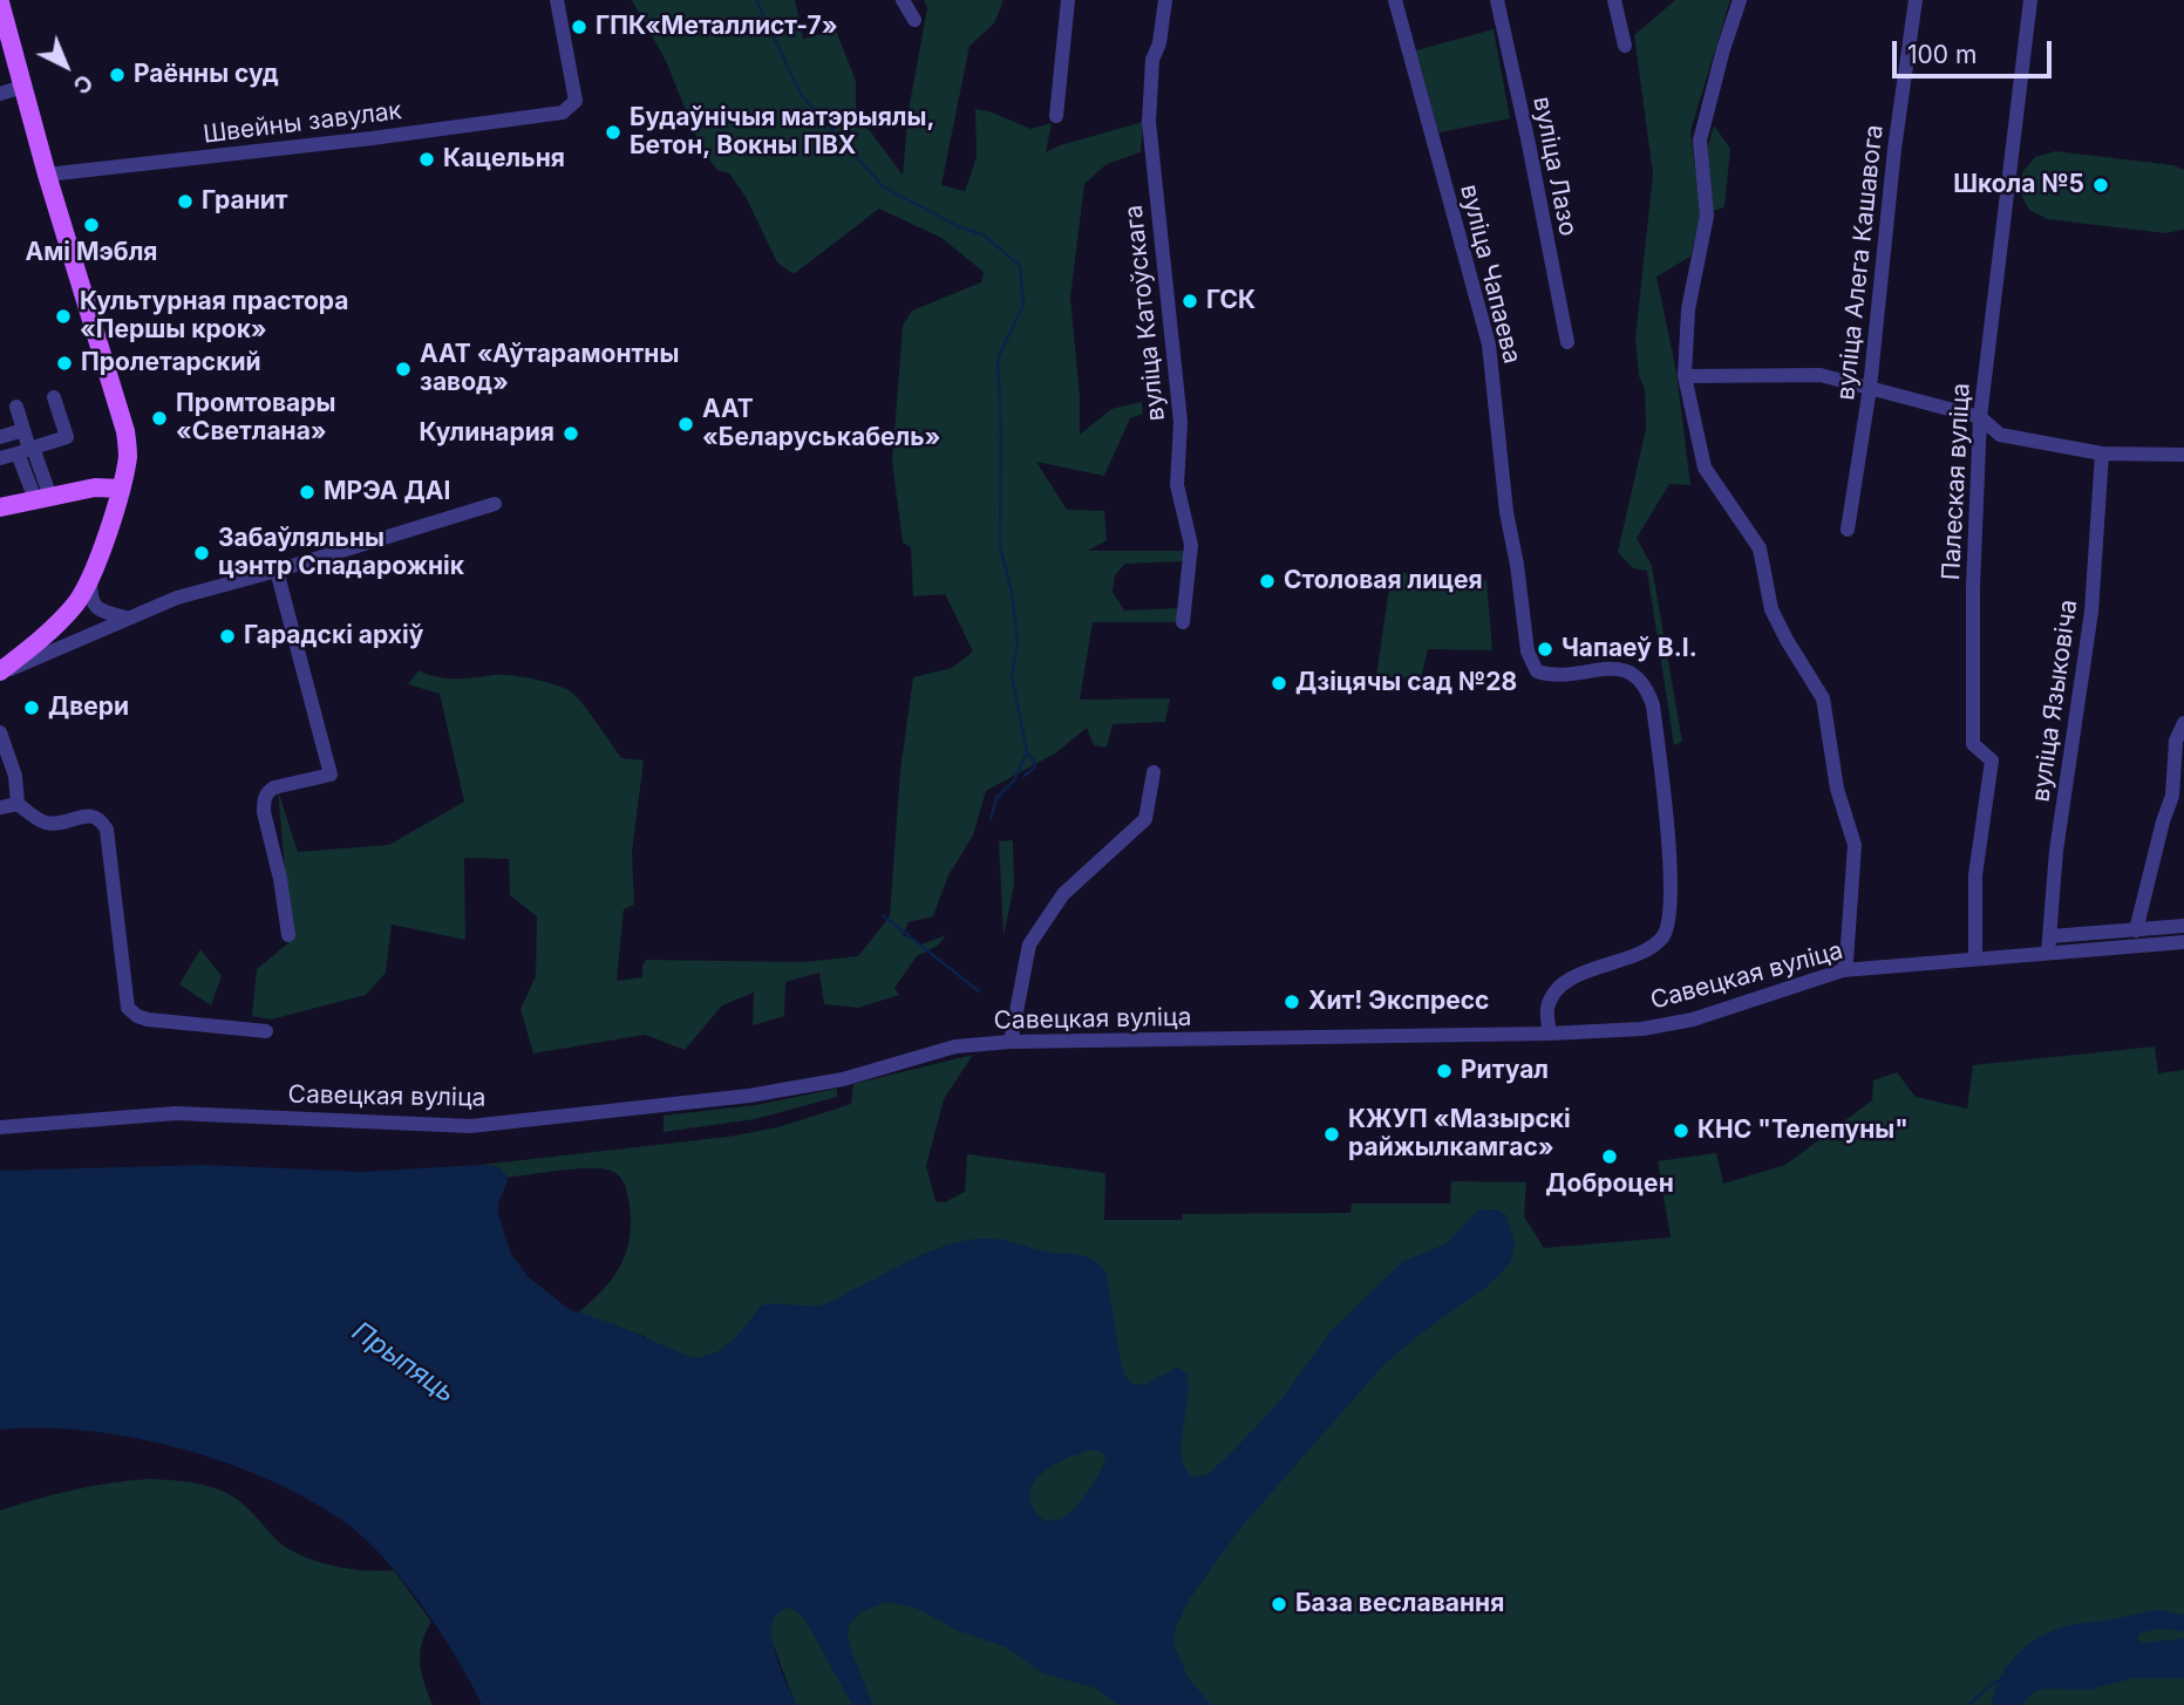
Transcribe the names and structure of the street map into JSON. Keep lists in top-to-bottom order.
{
  "streets": {
    "street": [
      "Швейны завулак",
      "вуліца Лазо",
      "вуліца Алега Кашавога",
      "вуліца Чапаева",
      "вуліца Катоўскага",
      "Палеская вуліца",
      "вуліца Языковіча",
      "Савецкая вуліца"
    ]
  },
  "crossings": [
    ["вуліца Чапаева", "Савецкая вуліца"],
    ["Палеская вуліца", "Савецкая вуліца"],
    ["вуліца Языковіча", "Савецкая вуліца"]
  ],
  "water": ["Прыпяць"],
  "places": [
    "ГПК«Металлист-7»",
    "Раённы суд",
    "Будаўнічыя матэрыялы, Бетон, Вокны ПВХ",
    "Кацельня",
    "Школа №5",
    "Гранит",
    "Амі Мэбля",
    "ГСК",
    "Культурная прастора «Першы крок»",
    "Пролетарский",
    "ААТ «Аўтарамонтны завод»",
    "Промтовары «Светлана»",
    "ААТ «Беларуськабель»",
    "Кулинария",
    "МРЭА ДАІ",
    "Забаўляльны цэнтр Спадарожнік",
    "Столовая лицея",
    "Гарадскі архіў",
    "Чапаеў В.І.",
    "Дзіцячы сад №28",
    "Двери",
    "Хит! Экспресс",
    "Ритуал",
    "КНС \"Телепуны\"",
    "КЖУП «Мазырскі райжылкамгас»",
    "Доброцен",
    "База веславання"
  ],
  "scale_bar": "100 m",
  "north": "bottom right"
}
